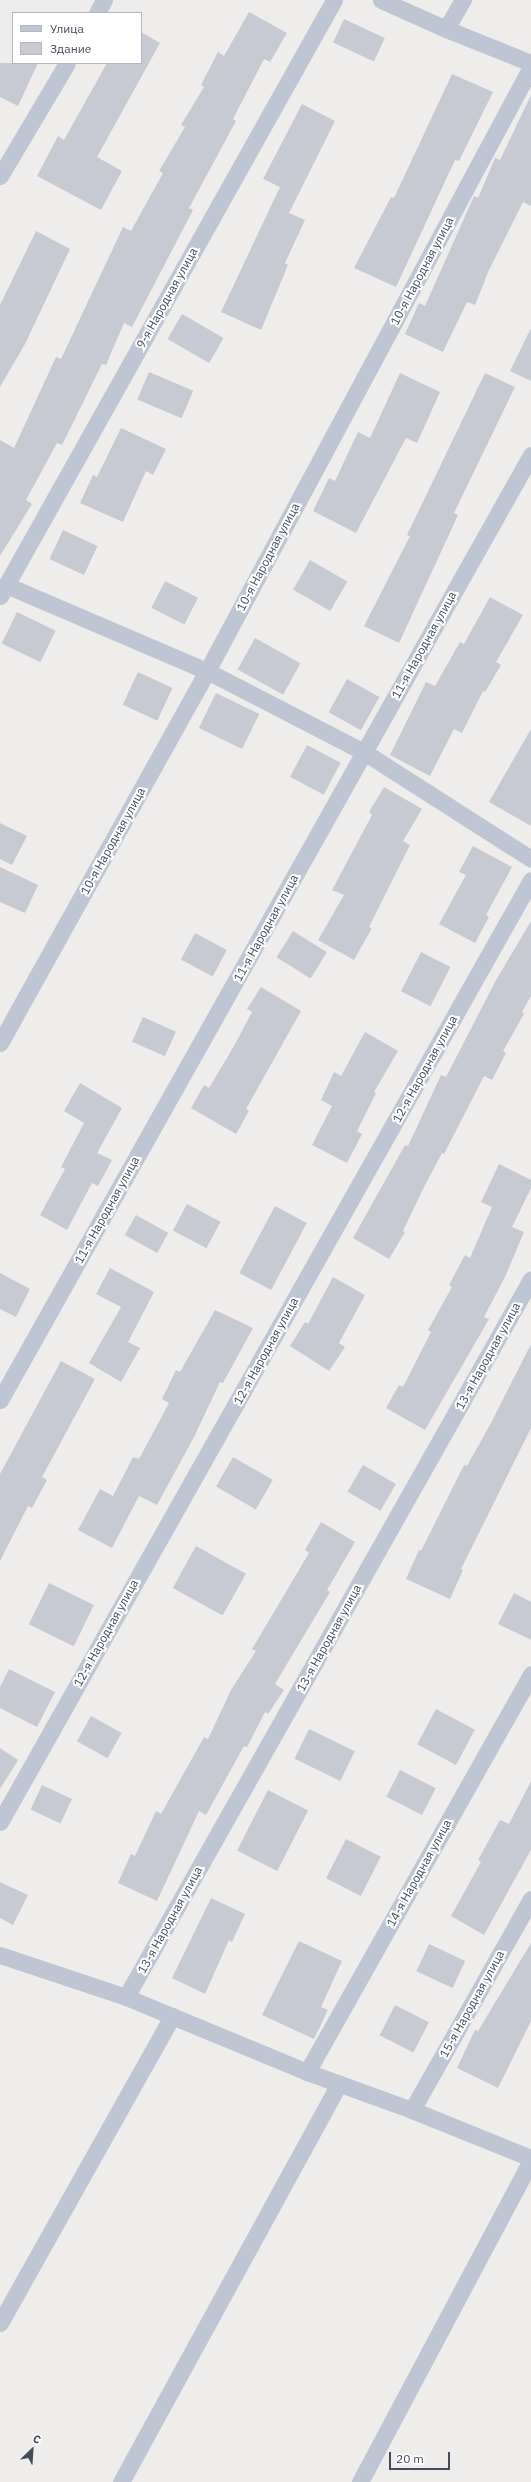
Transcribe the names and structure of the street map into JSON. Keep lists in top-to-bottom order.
{
  "streets": {
    "street": [
      "10-я Народная улица",
      "9-я Народная улица",
      "11-я Народная улица",
      "12-я Народная улица",
      "13-я Народная улица",
      "14-я Народная улица",
      "15-я Народная улица"
    ]
  },
  "legend": ["Улица", "Здание"],
  "scale_bar": "20 m",
  "north": "top right"
}
